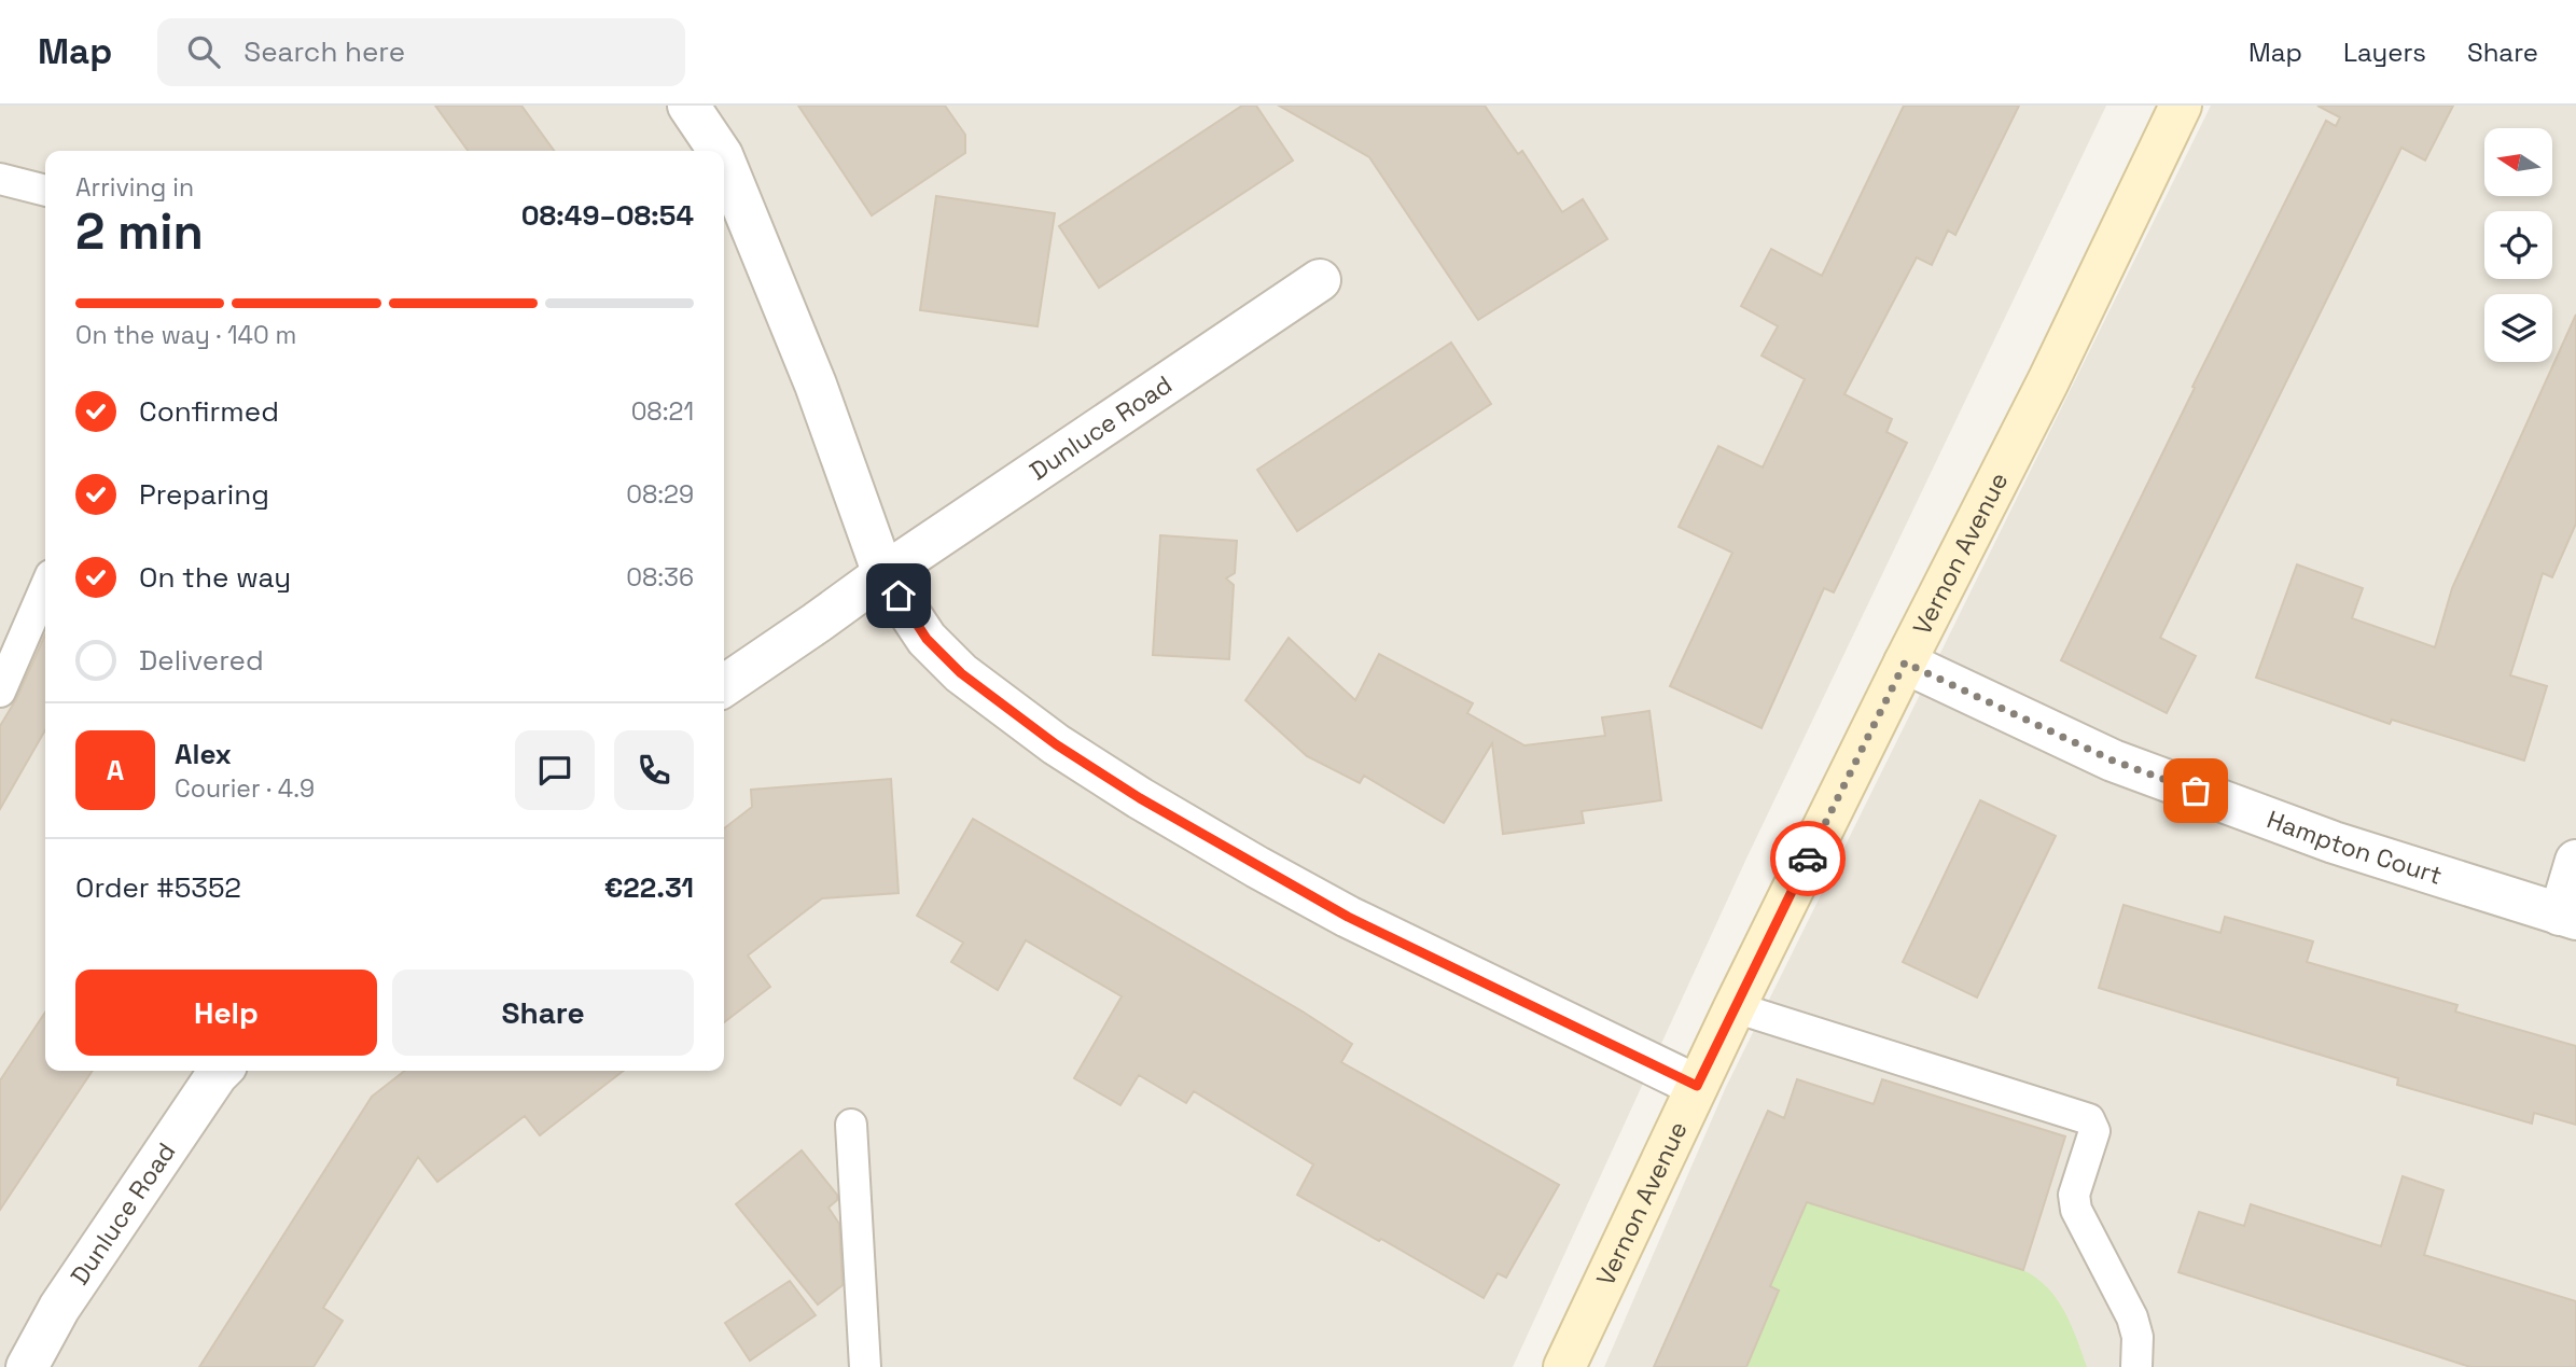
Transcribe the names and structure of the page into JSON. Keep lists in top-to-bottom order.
{
  "streets": {
    "street": ["Dunluce Road", "Vernon Avenue", "Hampton Court"]
  },
  "crossings": [
    ["Vernon Avenue", "Hampton Court"]
  ],
  "north": "left",
  "page": {
    "header": "Map",
    "search": "Search here",
    "nav": ["Map", "Layers", "Share"],
    "heading": ["2 min", "Arriving in", "08:49–08:54"],
    "panel": [
      "Alex",
      "Courier · 4.9",
      "Order #5352",
      "€22.31"
    ],
    "bar": "On the way · 140 m",
    "list": [
      ["Confirmed", "08:21"],
      ["Preparing", "08:29"],
      ["On the way", "08:36"],
      "Delivered"
    ],
    "round": "A",
    "buttons": ["Help", "Share"]
  }
}
